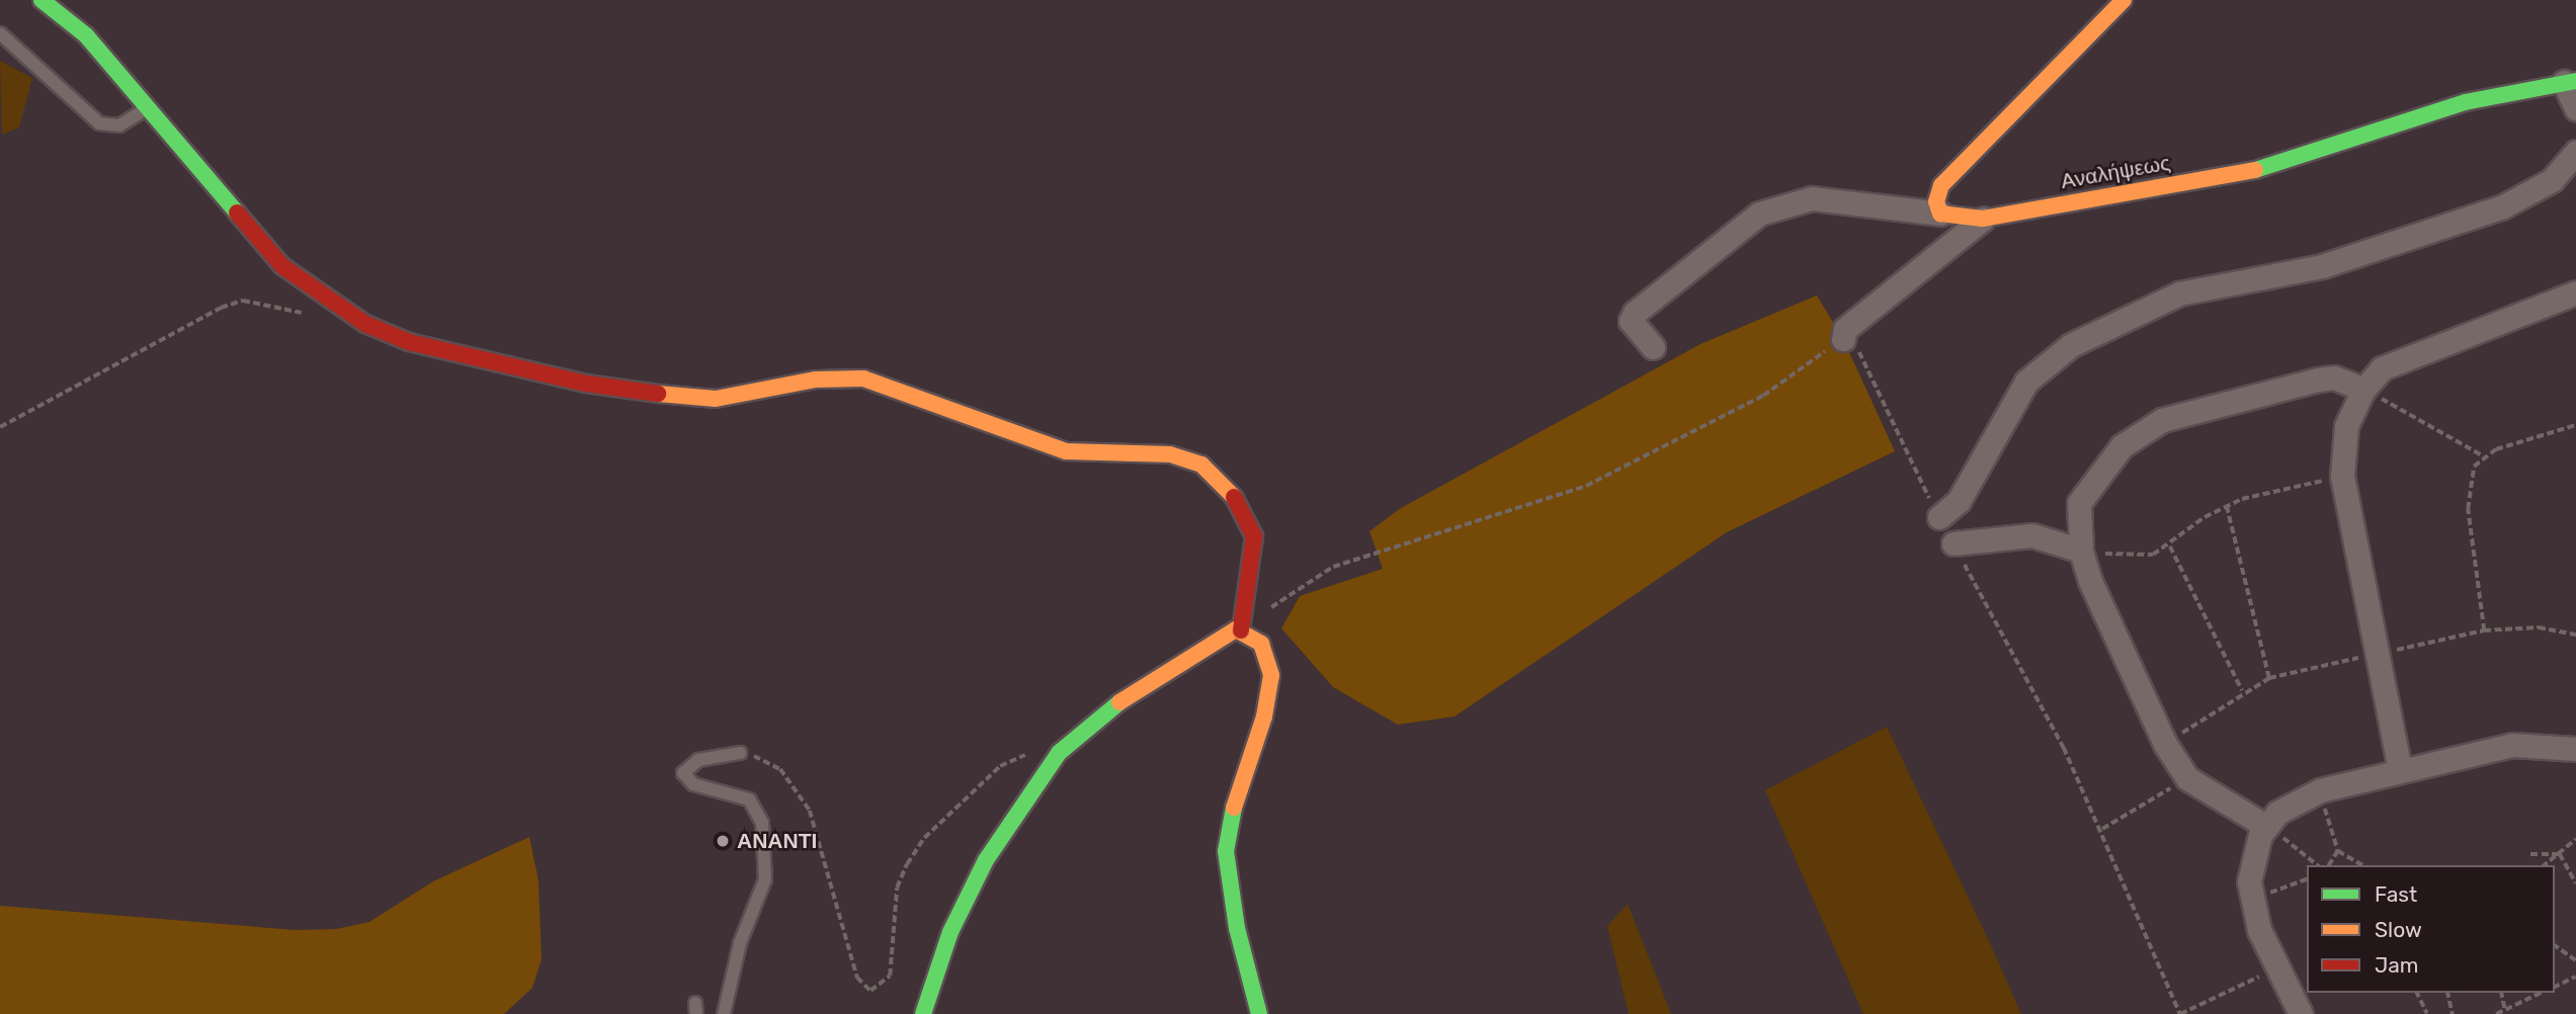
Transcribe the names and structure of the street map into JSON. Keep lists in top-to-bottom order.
{
  "streets": {
    "street": ["Αναλήψεως"]
  },
  "places": ["ΑΝΑΝΤΙ"],
  "legend": ["Fast", "Slow", "Jam"]
}
